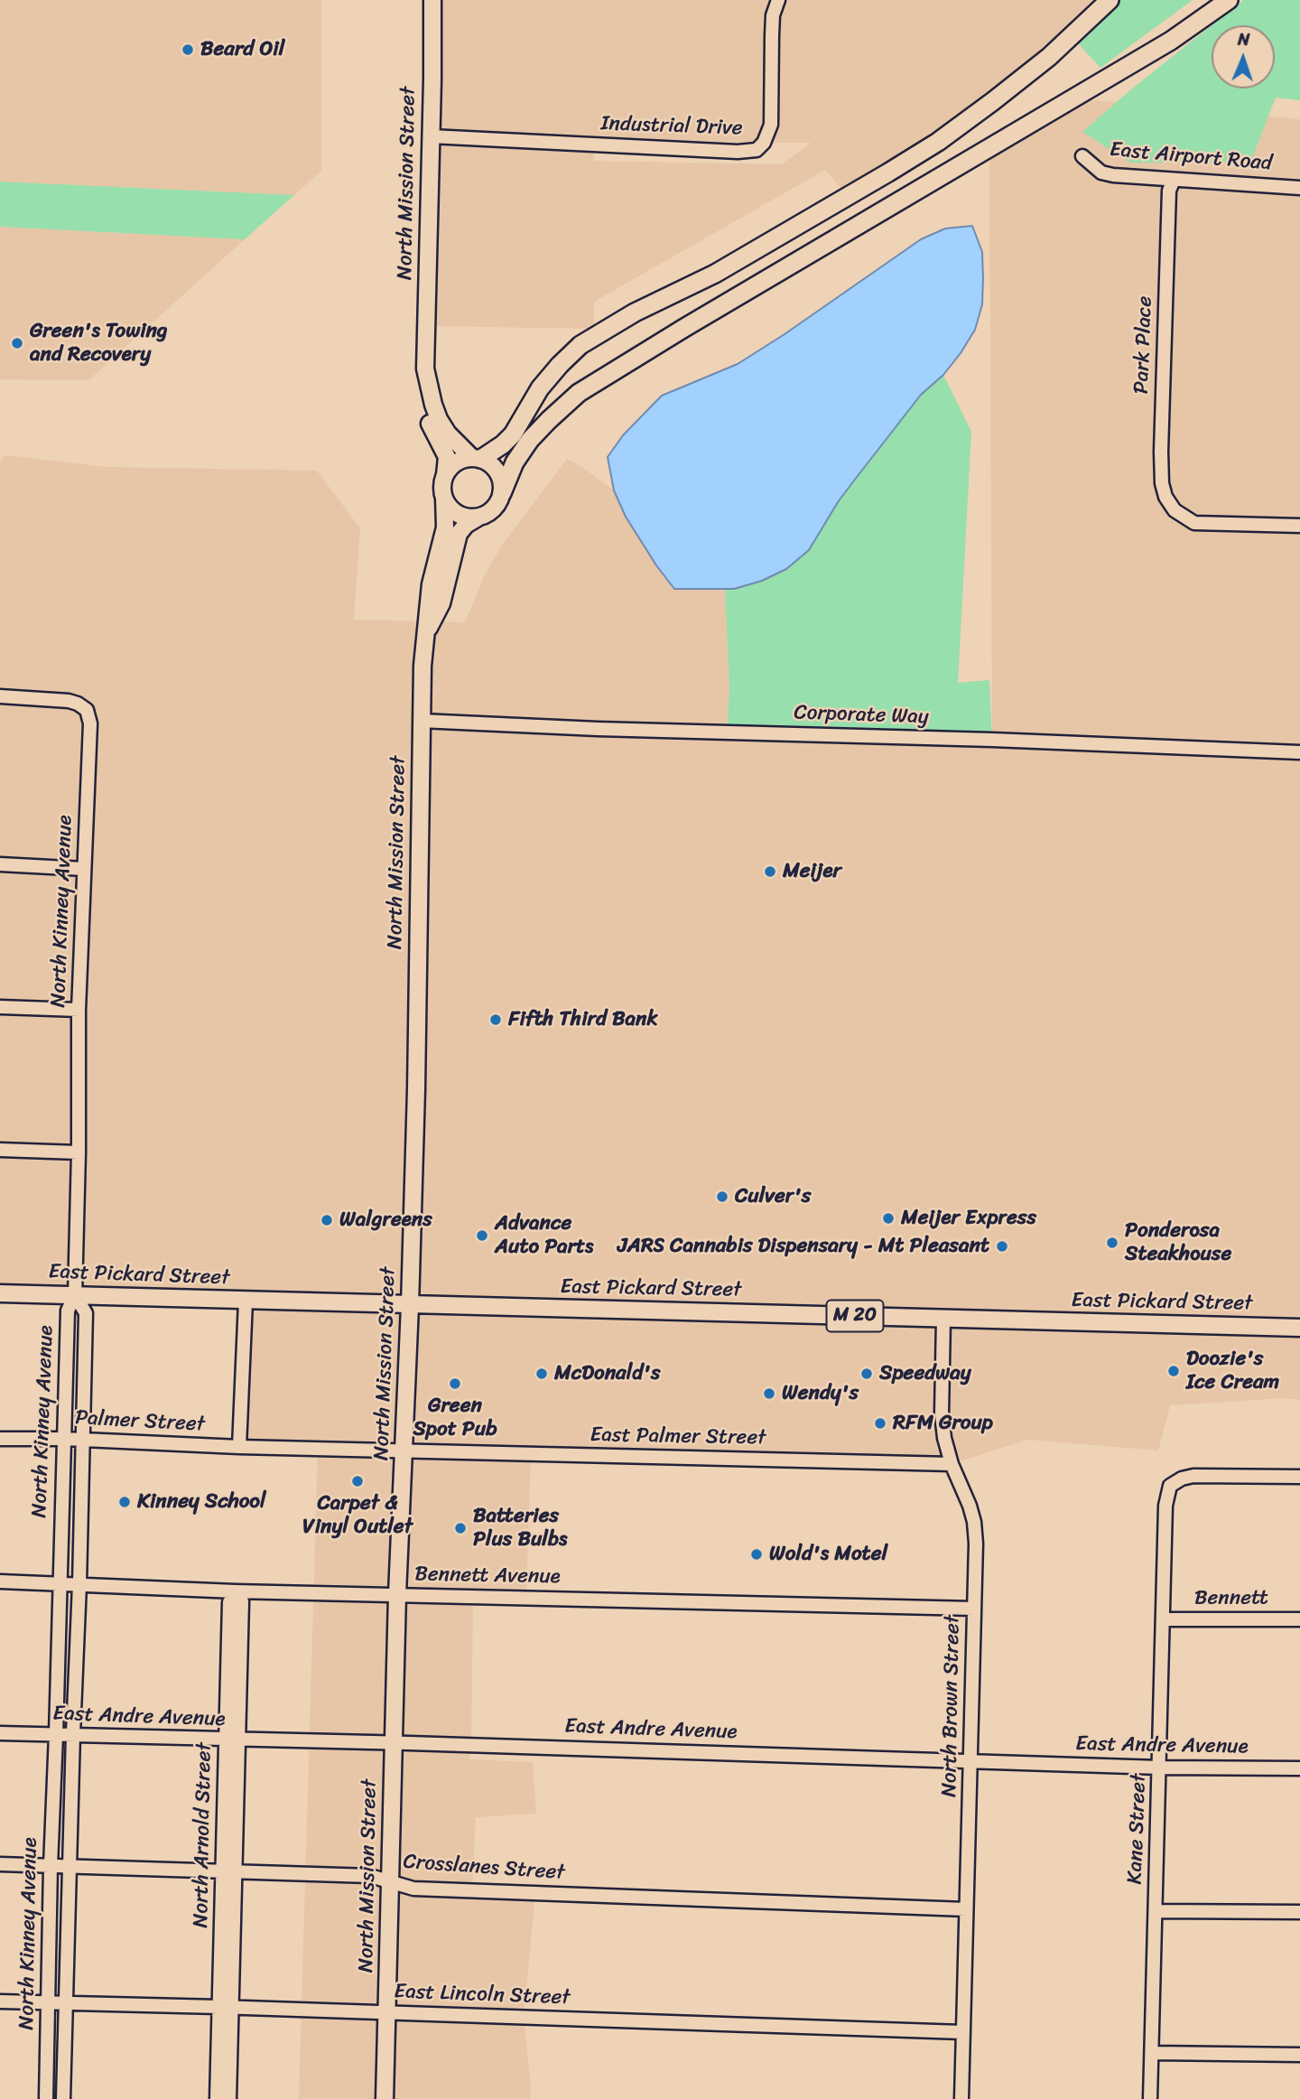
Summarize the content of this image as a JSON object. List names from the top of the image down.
{
  "streets": {
    "main road": ["North Mission Street", "East Pickard Street", "M 20"],
    "street": [
      "Industrial Drive",
      "East Airport Road",
      "Park Place",
      "Corporate Way",
      "North Kinney Avenue",
      "Palmer Street",
      "East Palmer Street",
      "Bennett Avenue",
      "Bennett",
      "North Brown Street",
      "East Andre Avenue",
      "Kane Street",
      "North Arnold Street",
      "Crosslanes Street",
      "East Lincoln Street"
    ]
  },
  "crossings": [
    ["Industrial Drive", "North Mission Street"],
    ["East Airport Road", "Park Place"],
    ["North Mission Street", "Corporate Way"],
    ["North Mission Street", "East Pickard Street"],
    ["North Mission Street", "Palmer Street"],
    ["North Mission Street", "East Palmer Street"],
    ["North Mission Street", "Bennett Avenue"],
    ["North Mission Street", "East Andre Avenue"],
    ["North Mission Street", "Crosslanes Street"],
    ["North Mission Street", "East Lincoln Street"],
    ["North Kinney Avenue", "East Pickard Street"],
    ["North Kinney Avenue", "Palmer Street"],
    ["North Kinney Avenue", "Bennett Avenue"],
    ["North Kinney Avenue", "East Andre Avenue"],
    ["North Kinney Avenue", "Crosslanes Street"],
    ["North Kinney Avenue", "East Lincoln Street"],
    ["East Pickard Street", "North Brown Street"],
    ["Palmer Street", "East Palmer Street"],
    ["East Palmer Street", "North Brown Street"],
    ["Bennett Avenue", "North Brown Street"],
    ["Bennett Avenue", "North Arnold Street"],
    ["Bennett", "Kane Street"],
    ["North Brown Street", "East Andre Avenue"],
    ["North Brown Street", "Crosslanes Street"],
    ["North Brown Street", "East Lincoln Street"],
    ["East Andre Avenue", "Kane Street"],
    ["East Andre Avenue", "North Arnold Street"],
    ["North Arnold Street", "Crosslanes Street"],
    ["North Arnold Street", "East Lincoln Street"]
  ],
  "places": [
    "Beard Oil",
    "Green's Towing and Recovery",
    "Meijer",
    "Fifth Third Bank",
    "Culver's",
    "Meijer Express",
    "Walgreens",
    "Advance Auto Parts",
    "Ponderosa Steakhouse",
    "JARS Cannabis Dispensary - Mt Pleasant",
    "Doozie's Ice Cream",
    "McDonald's",
    "Speedway",
    "Green Spot Pub",
    "Wendy's",
    "RFM Group",
    "Carpet & Vinyl Outlet",
    "Kinney School",
    "Batteries Plus Bulbs",
    "Wold's Motel"
  ],
  "north": "top"
}
